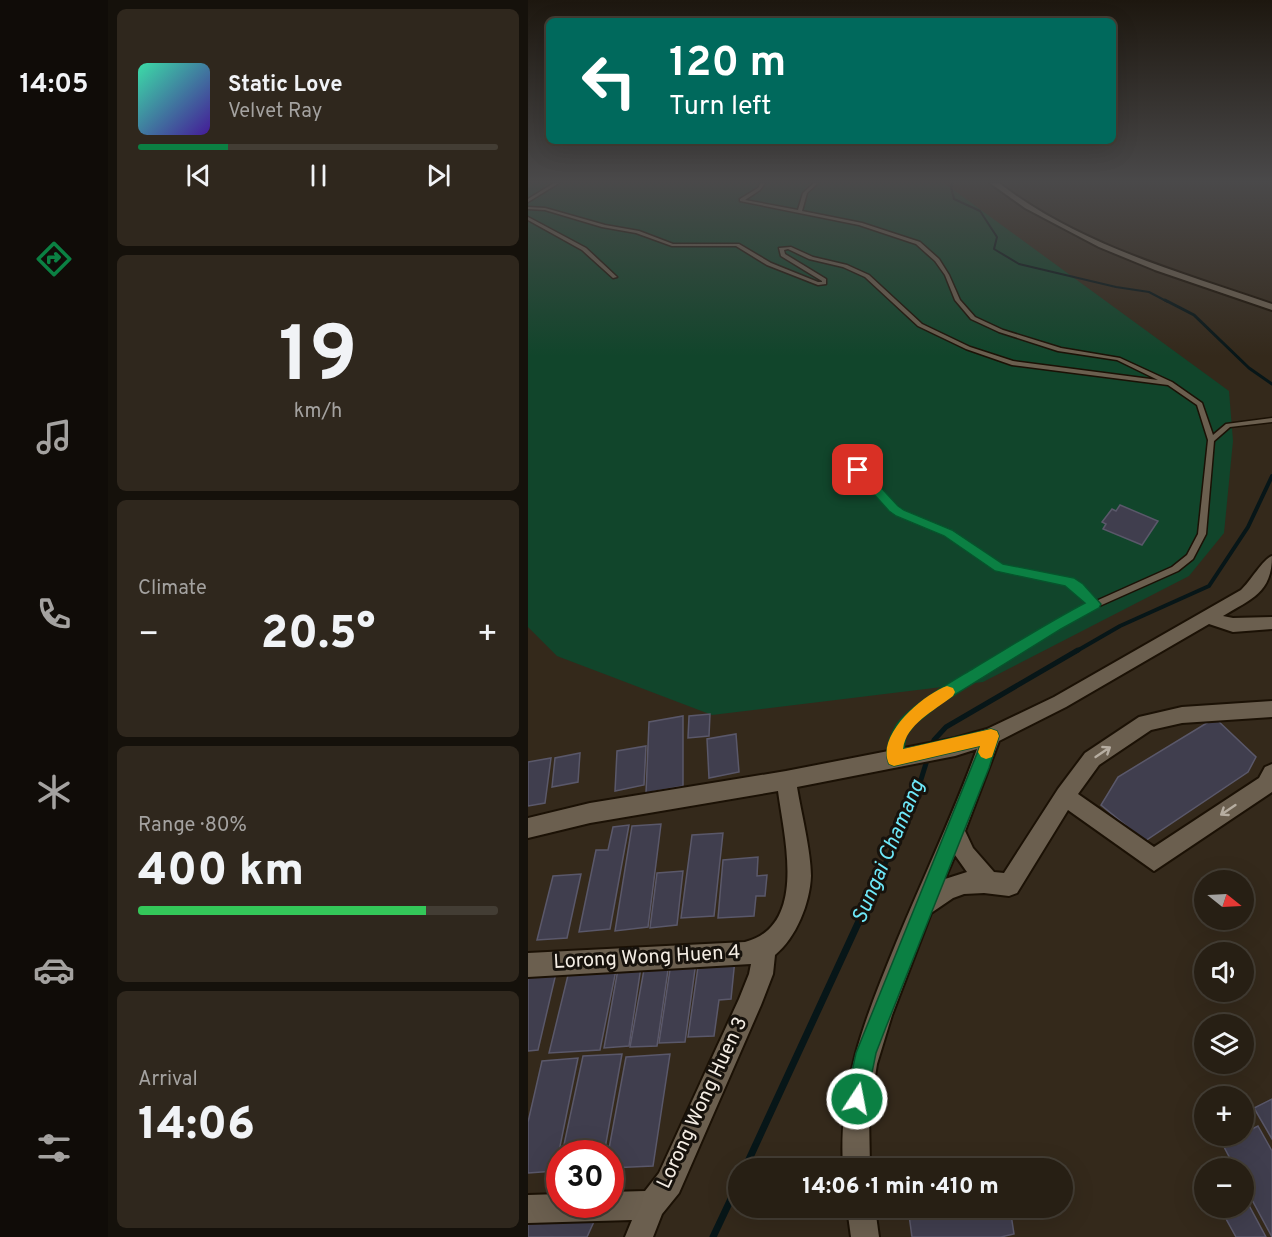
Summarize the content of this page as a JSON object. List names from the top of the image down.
{
  "streets": {
    "street": ["Lorong Wong Huen 4", "Lorong Wong Huen 3"]
  },
  "crossings": [
    ["Lorong Wong Huen 4", "Lorong Wong Huen 3"]
  ],
  "water": ["Sungai Chamang"],
  "north": "right",
  "page": {
    "tabs": "14:05",
    "turn": ["120 m", "Turn left"],
    "song": ["Static Love", "Velvet Ray"],
    "tile": [
      ["19", "km/h"],
      "Climate",
      ["Range · 80%", "400 km"],
      ["Arrival", "14:06"]
    ],
    "heat": ["−", "20.5°", "+"],
    "map_buttons": ["+", "−"],
    "limit": "30",
    "trip": "14:06 · 1 min · 410 m"
  }
}
